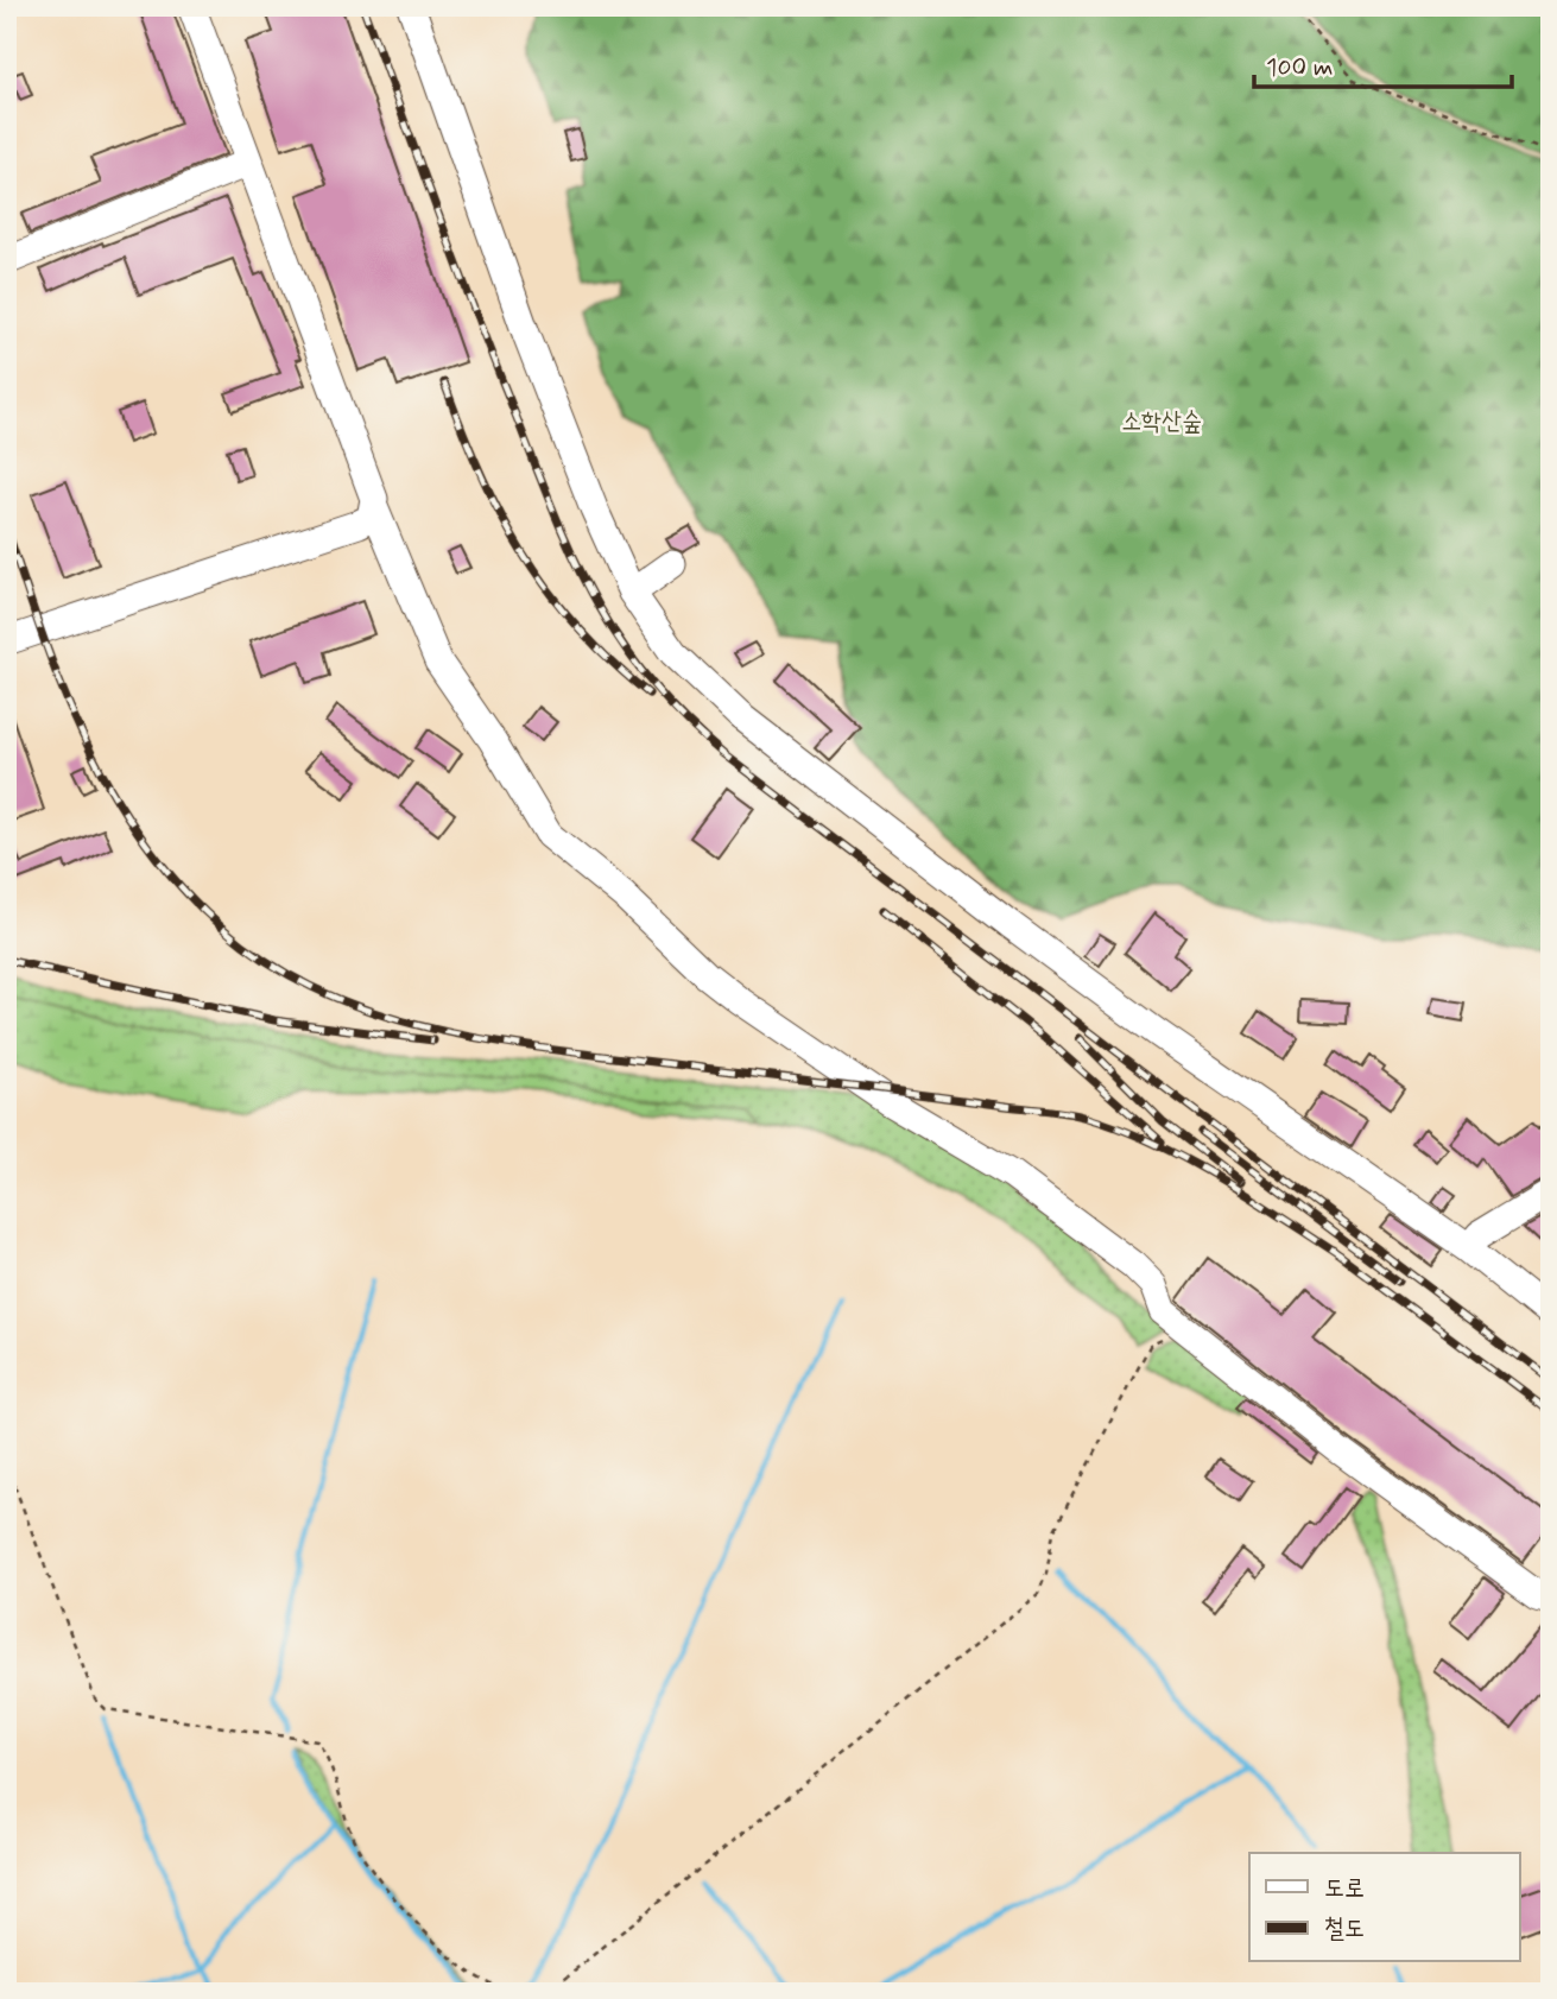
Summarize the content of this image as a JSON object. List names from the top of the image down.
{
  "parks": ["소학산숲"],
  "legend": ["도로", "철도"],
  "scale_bar": "100 m"
}
